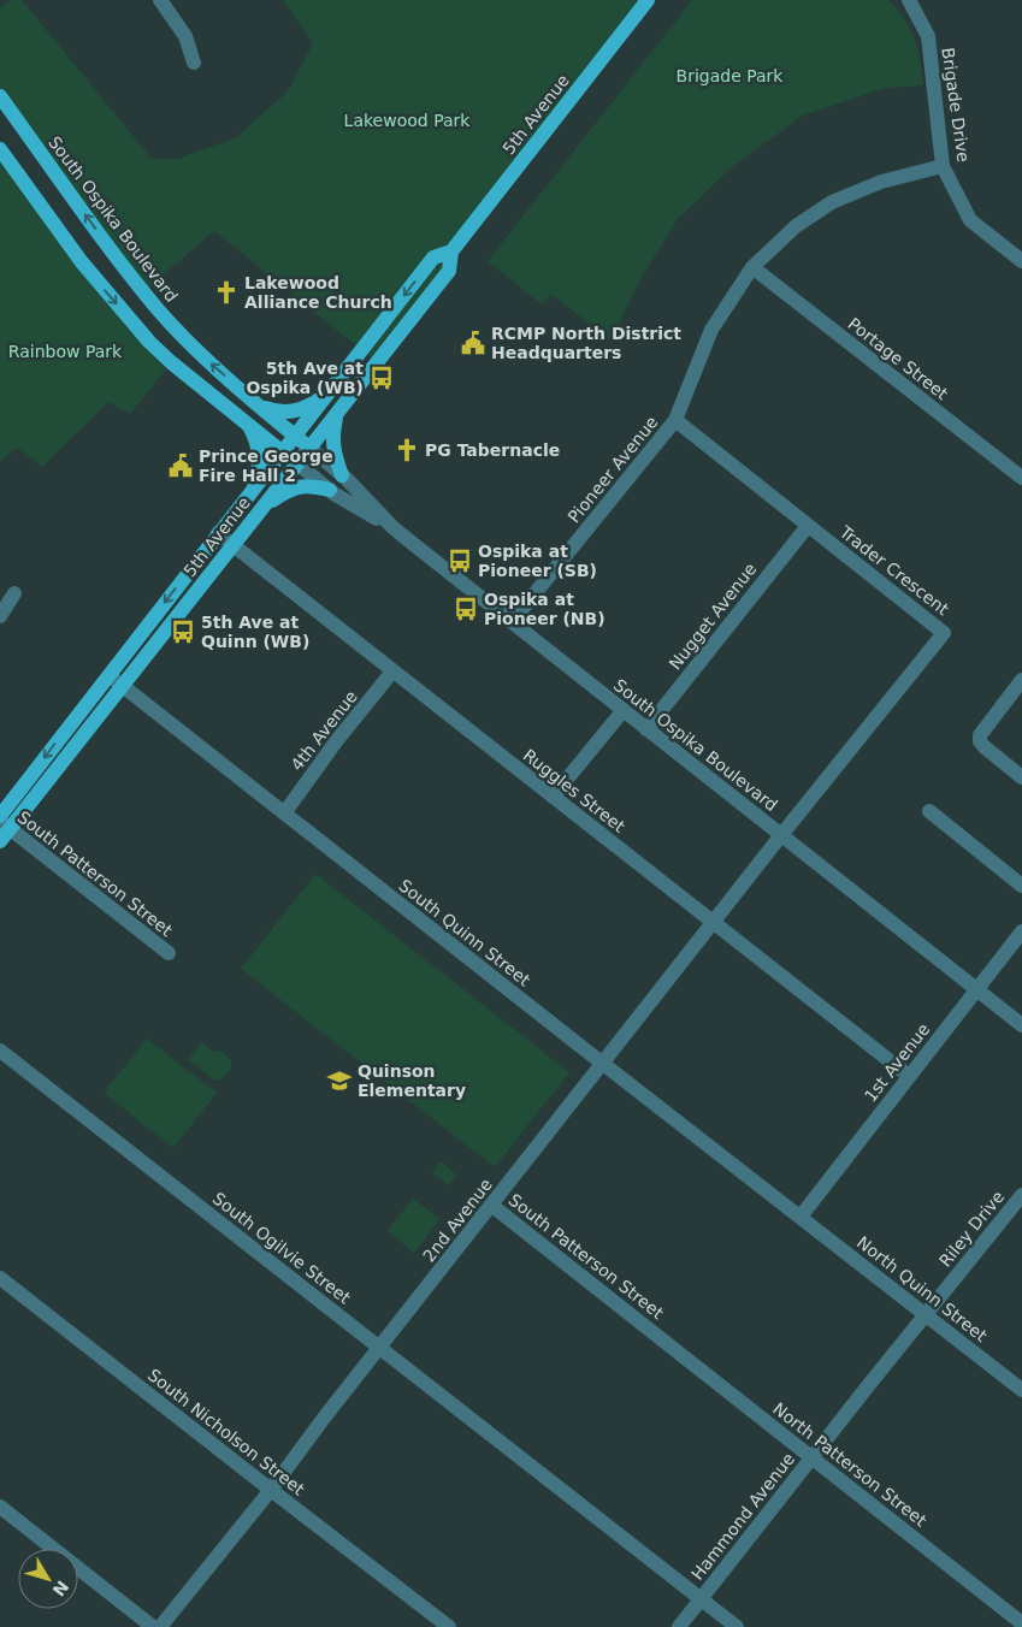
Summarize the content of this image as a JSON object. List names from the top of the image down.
{
  "streets": {
    "main road": ["5th Avenue", "South Ospika Boulevard"],
    "street": [
      "Brigade Drive",
      "Portage Street",
      "Pioneer Avenue",
      "Trader Crescent",
      "Nugget Avenue",
      "4th Avenue",
      "Ruggles Street",
      "South Patterson Street",
      "South Quinn Street",
      "1st Avenue",
      "2nd Avenue",
      "Riley Drive",
      "South Ogilvie Street",
      "North Quinn Street",
      "South Nicholson Street",
      "North Patterson Street",
      "Hammond Avenue"
    ]
  },
  "crossings": [
    ["Brigade Drive", "Pioneer Avenue"],
    ["5th Avenue", "South Ospika Boulevard"],
    ["5th Avenue", "Ruggles Street"],
    ["5th Avenue", "South Patterson Street"],
    ["5th Avenue", "South Quinn Street"],
    ["South Ospika Boulevard", "Pioneer Avenue"],
    ["South Ospika Boulevard", "Trader Crescent"],
    ["South Ospika Boulevard", "Nugget Avenue"],
    ["South Ospika Boulevard", "1st Avenue"],
    ["South Ospika Boulevard", "2nd Avenue"],
    ["Portage Street", "Pioneer Avenue"],
    ["Pioneer Avenue", "Trader Crescent"],
    ["Trader Crescent", "Nugget Avenue"],
    ["Trader Crescent", "2nd Avenue"],
    ["4th Avenue", "Ruggles Street"],
    ["4th Avenue", "South Quinn Street"],
    ["Ruggles Street", "1st Avenue"],
    ["Ruggles Street", "2nd Avenue"],
    ["South Patterson Street", "2nd Avenue"],
    ["South Patterson Street", "North Patterson Street"],
    ["South Quinn Street", "1st Avenue"],
    ["South Quinn Street", "2nd Avenue"],
    ["South Quinn Street", "North Quinn Street"],
    ["1st Avenue", "North Quinn Street"],
    ["2nd Avenue", "South Ogilvie Street"],
    ["2nd Avenue", "South Nicholson Street"],
    ["Riley Drive", "North Quinn Street"],
    ["Riley Drive", "Hammond Avenue"],
    ["South Ogilvie Street", "Hammond Avenue"],
    ["North Quinn Street", "Hammond Avenue"],
    ["North Patterson Street", "Hammond Avenue"]
  ],
  "parks": ["Brigade Park", "Lakewood Park", "Rainbow Park"],
  "places": {
    "church": ["Lakewood Alliance Church", "PG Tabernacle"],
    "public building": ["RCMP North District Headquarters", "Prince George Fire Hall 2"],
    "bus stop": [
      "5th Ave at Ospika (WB)",
      "Ospika at Pioneer (SB)",
      "Ospika at Pioneer (NB)",
      "5th Ave at Quinn (WB)"
    ],
    "school or university": ["Quinson Elementary"]
  },
  "north": "bottom right"
}
